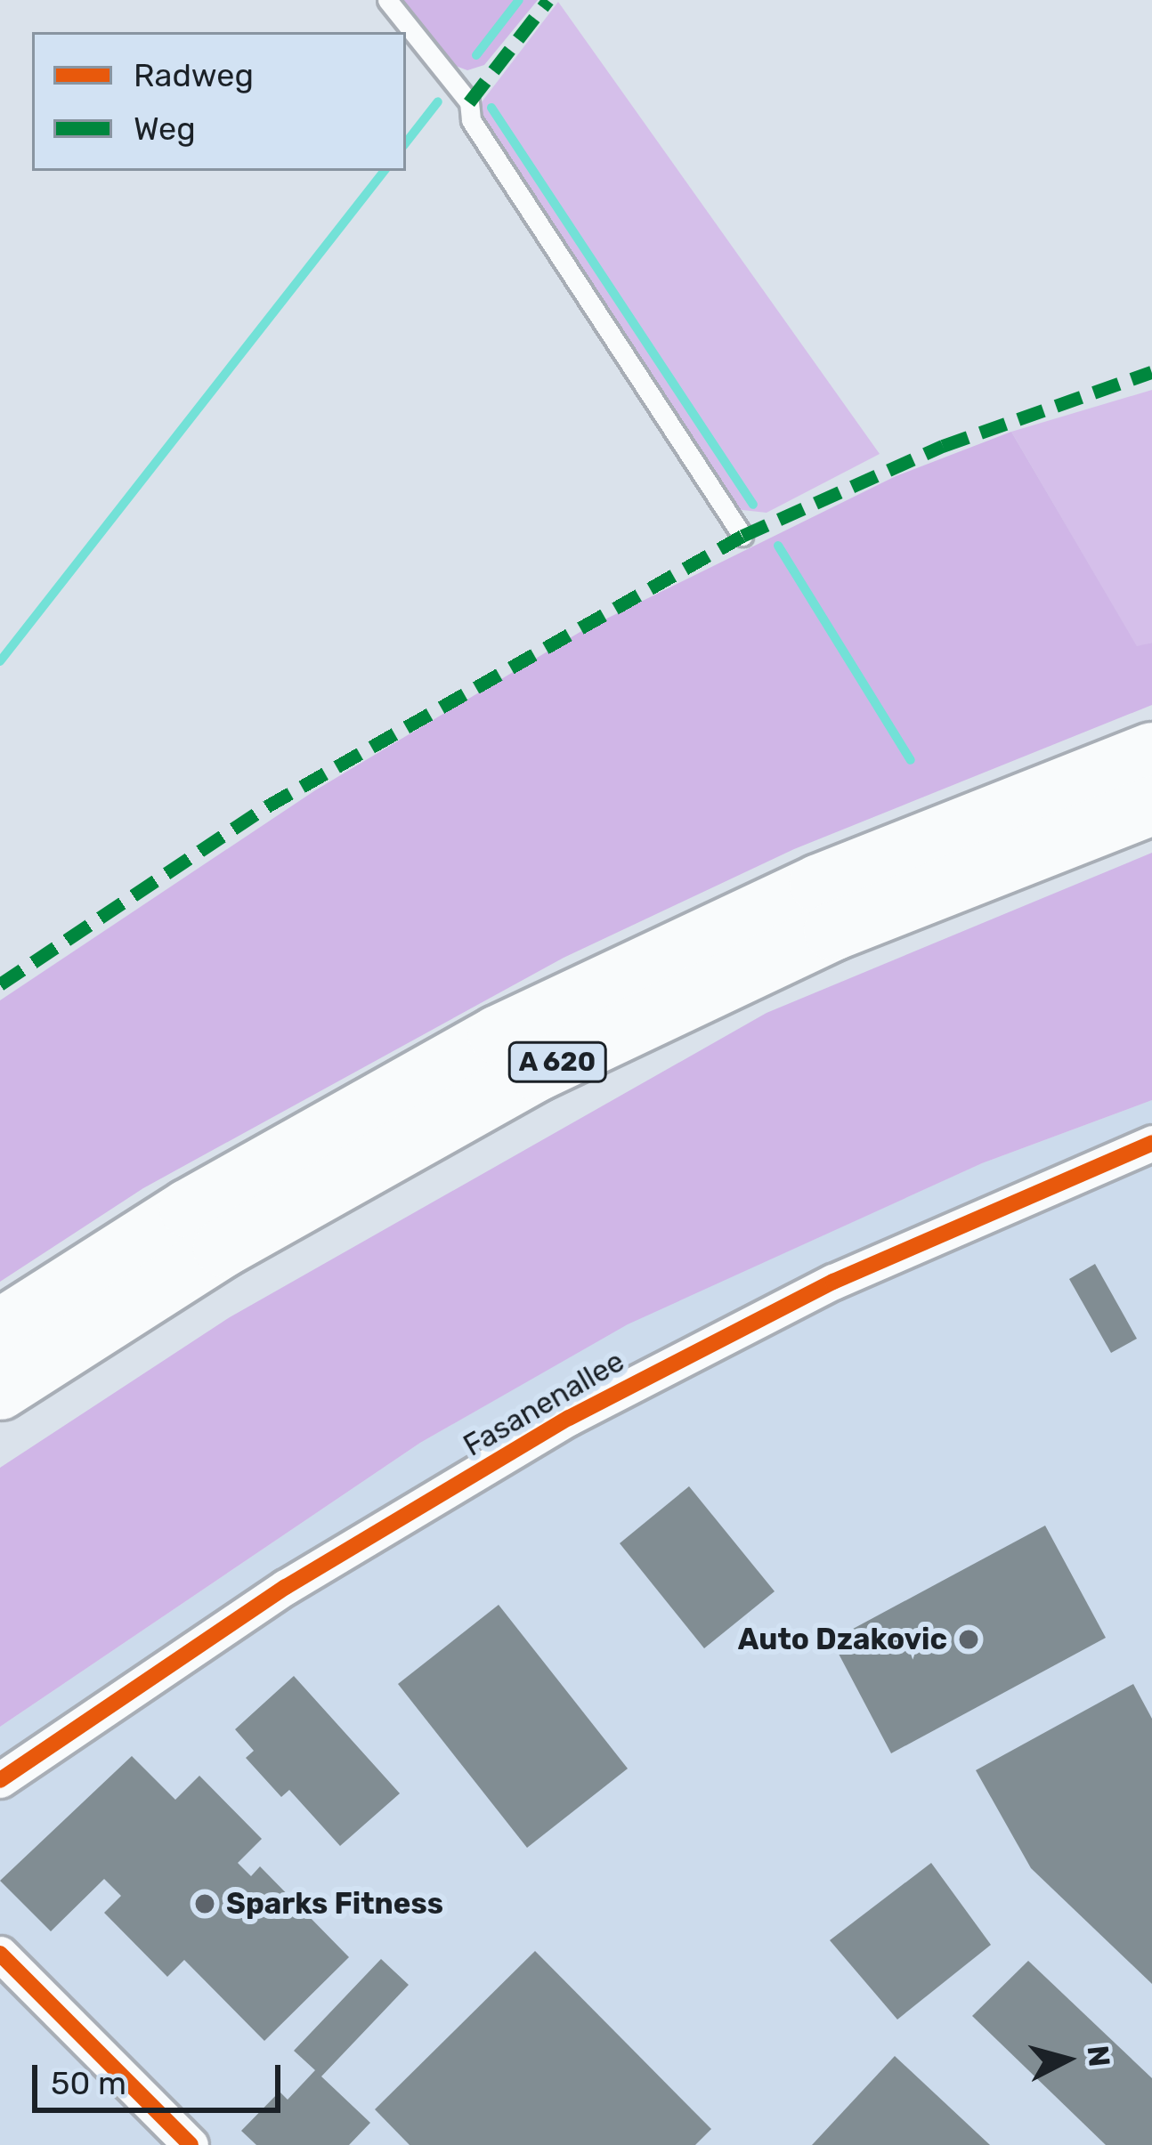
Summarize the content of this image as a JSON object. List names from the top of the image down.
{
  "streets": {
    "highway": ["A 620"],
    "street": ["Fasanenallee"]
  },
  "places": ["Auto Dzakovic", "Sparks Fitness"],
  "legend": ["Radweg", "Weg"],
  "scale_bar": "50 m",
  "north": "right"
}
